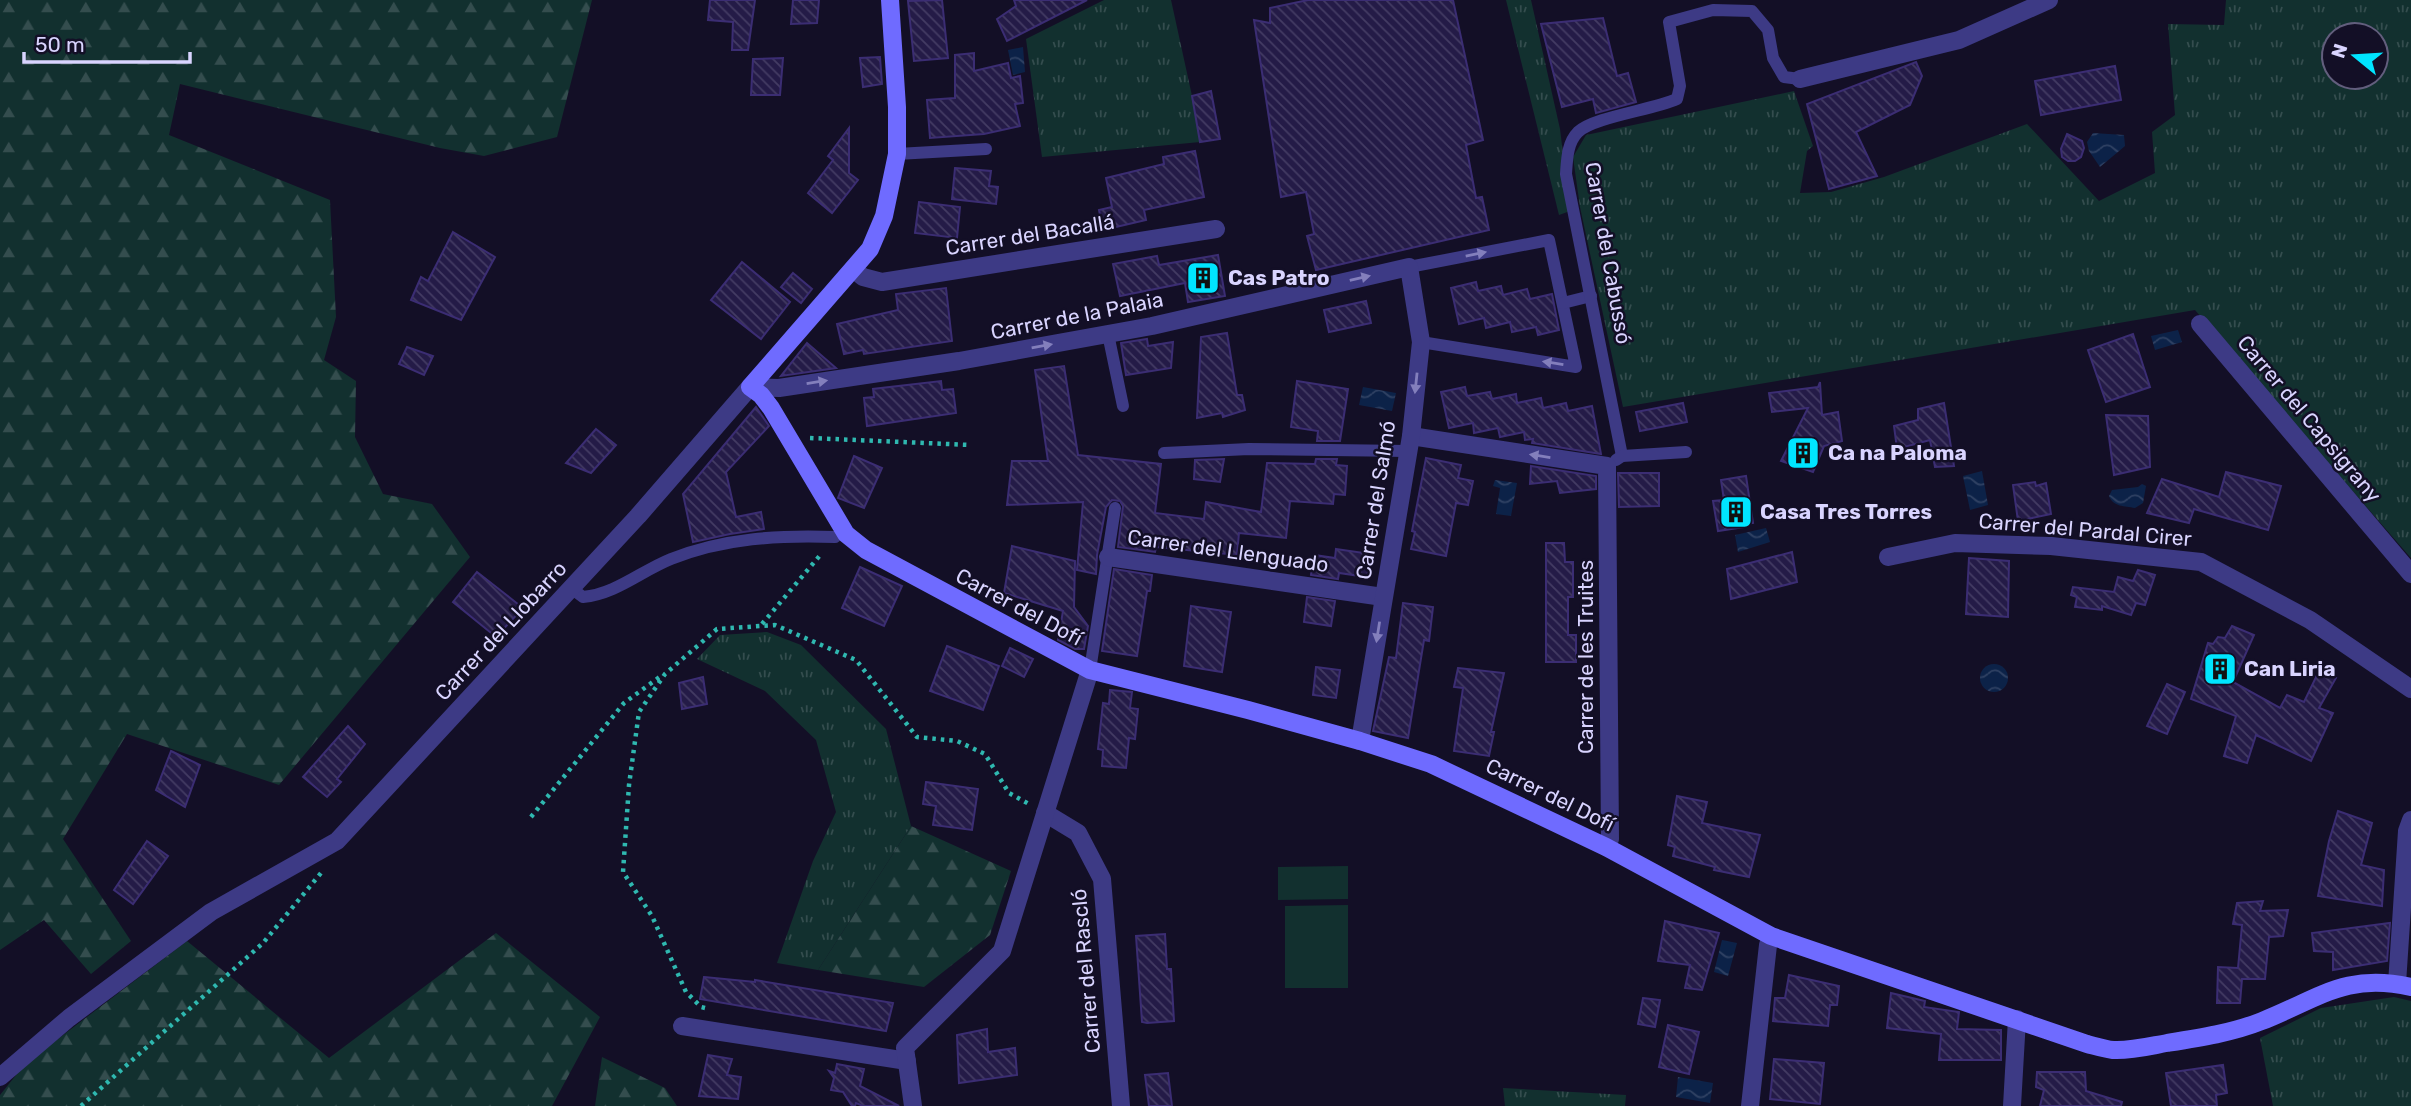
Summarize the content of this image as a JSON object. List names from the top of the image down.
{
  "streets": {
    "street": [
      "Carrer del Bacallá",
      "Carrer del Cabussó",
      "Carrer de la Palaia",
      "Carrer del Capsigrany",
      "Carrer del Salmó",
      "Carrer del Pardal Cirer",
      "Carrer del Llenguado",
      "Carrer del Dofí",
      "Carrer del Llobarro",
      "Carrer de les Truites",
      "Carrer del Rascló"
    ]
  },
  "crossings": [
    ["Carrer del Bacallá", "Carrer del Llobarro"],
    ["Carrer del Cabussó", "Carrer de les Truites"],
    ["Carrer de la Palaia", "Carrer del Salmó"],
    ["Carrer de la Palaia", "Carrer del Dofí"],
    ["Carrer de la Palaia", "Carrer del Llobarro"],
    ["Carrer del Salmó", "Carrer del Llenguado"],
    ["Carrer del Salmó", "Carrer del Dofí"],
    ["Carrer del Dofí", "Carrer del Llobarro"],
    ["Carrer del Dofí", "Carrer de les Truites"]
  ],
  "one_way": ["Carrer de la Palaia", "Carrer del Salmó"],
  "places": {
    "building": [
      "Cas Patro",
      "Ca na Paloma",
      "Casa Tres Torres",
      "Can Liria"
    ]
  },
  "scale_bar": "50 m",
  "north": "left"
}
